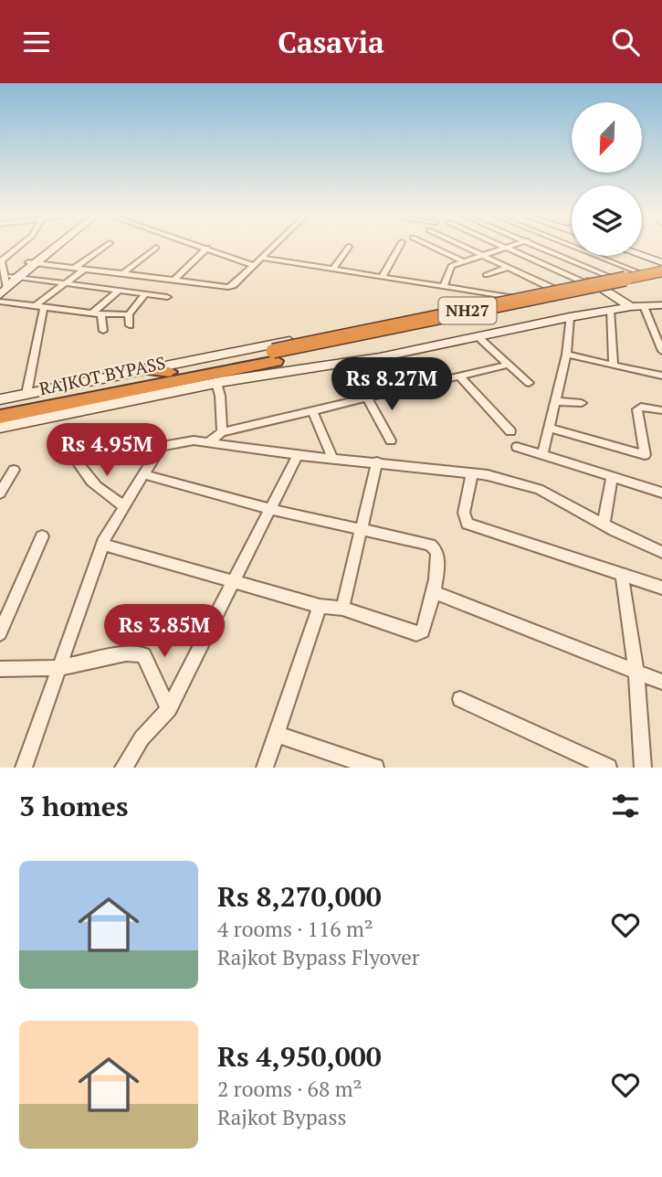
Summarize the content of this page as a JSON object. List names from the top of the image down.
{
  "streets": {
    "highway": ["NH27", "RAJKOT BYPASS"]
  },
  "crossings": [
    ["NH27", "RAJKOT BYPASS"]
  ],
  "north": "bottom left",
  "page": {
    "header": "Casavia",
    "price": ["Rs 8.27M", "Rs 4.95M", "Rs 3.85M"],
    "heading": "3 homes",
    "list": [
      {
        "name": "Rs 8,270,000",
        "note": "4 rooms · 116 m² · Rajkot Bypass Flyover"
      },
      {
        "name": "Rs 4,950,000",
        "note": "2 rooms · 68 m² · Rajkot Bypass"
      }
    ]
  }
}
